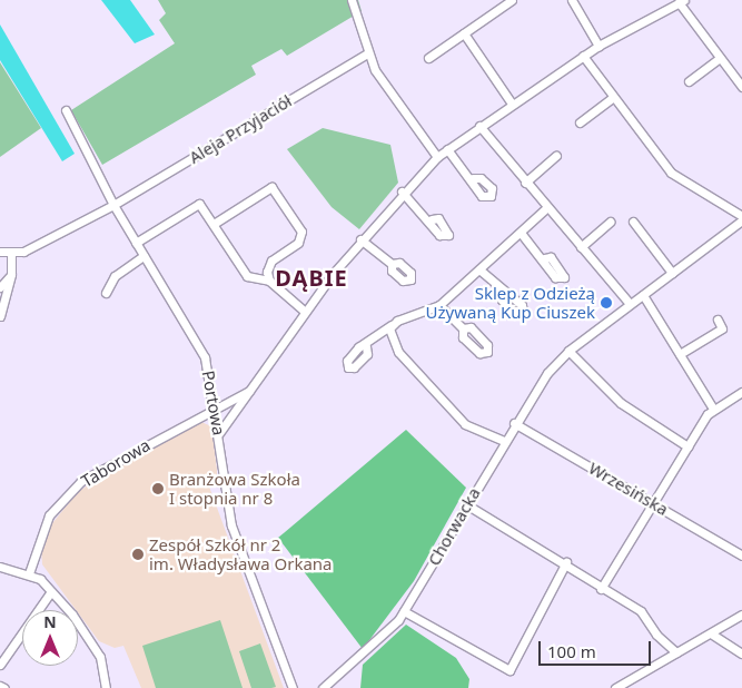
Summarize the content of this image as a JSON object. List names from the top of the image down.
{
  "streets": {
    "street": [
      "Aleja Przyjaciół",
      "Portowa",
      "Taborowa",
      "Wrzesińska",
      "Chorwacka"
    ]
  },
  "crossings": [
    ["Aleja Przyjaciół", "Portowa"],
    ["Portowa", "Taborowa"],
    ["Wrzesińska", "Chorwacka"]
  ],
  "districts": ["DĄBIE"],
  "places": ["Sklep z Odzieżą Używaną Kup Ciuszek", "Branżowa Szkoła I stopnia nr 8", "Zespół Szkół nr 2 im. Władysława Orkana"],
  "scale_bar": "100 m",
  "north": "top"
}
